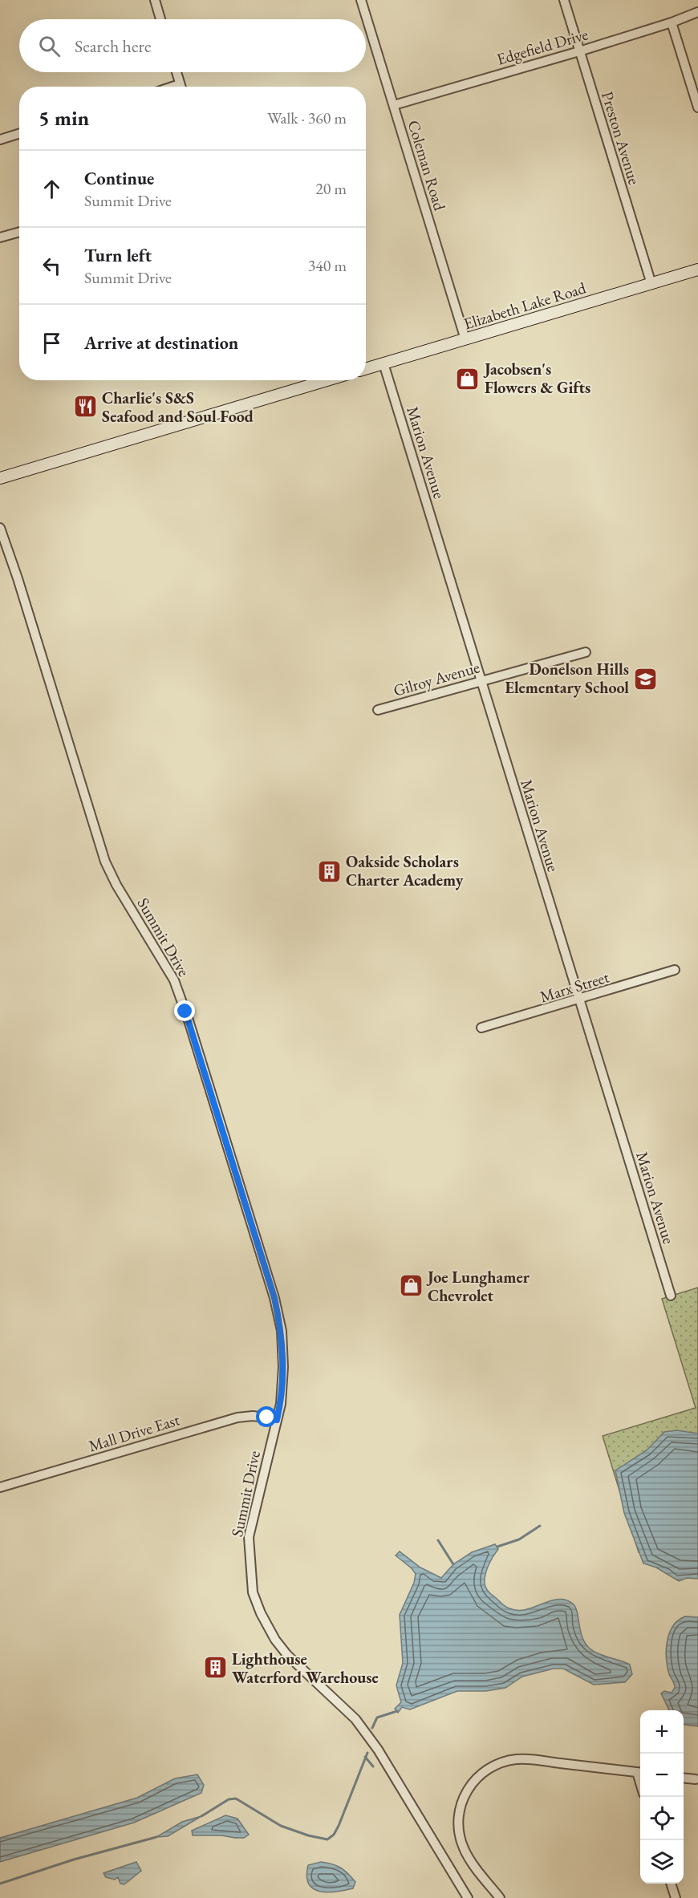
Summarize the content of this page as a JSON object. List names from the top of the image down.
{
  "streets": {
    "main road": ["Elizabeth Lake Road"],
    "street": [
      "Edgefield Drive",
      "Preston Avenue",
      "Coleman Road",
      "Marion Avenue",
      "Gilroy Avenue",
      "Summit Drive",
      "Marx Street",
      "Mall Drive East"
    ]
  },
  "crossings": [
    ["Edgefield Drive", "Preston Avenue"],
    ["Edgefield Drive", "Coleman Road"],
    ["Preston Avenue", "Elizabeth Lake Road"],
    ["Coleman Road", "Elizabeth Lake Road"],
    ["Elizabeth Lake Road", "Marion Avenue"],
    ["Marion Avenue", "Gilroy Avenue"],
    ["Marion Avenue", "Marx Street"],
    ["Summit Drive", "Mall Drive East"]
  ],
  "places": {
    "shop": ["Jacobsen's Flowers & Gifts", "Joe Lunghamer Chevrolet"],
    "restaurant": ["Charlie's S&S Seafood and Soul Food"],
    "school or university": ["Donelson Hills Elementary School"],
    "building": ["Oakside Scholars Charter Academy", "Lighthouse Waterford Warehouse"]
  },
  "page": {
    "search": "Search here",
    "heading": ["5 min", "Walk · 360 m"],
    "list": [
      ["Continue", "Summit Drive", "20 m"],
      ["Turn left", "Summit Drive", "340 m"],
      "Arrive at destination"
    ],
    "map_buttons": ["+", "−"]
  }
}
